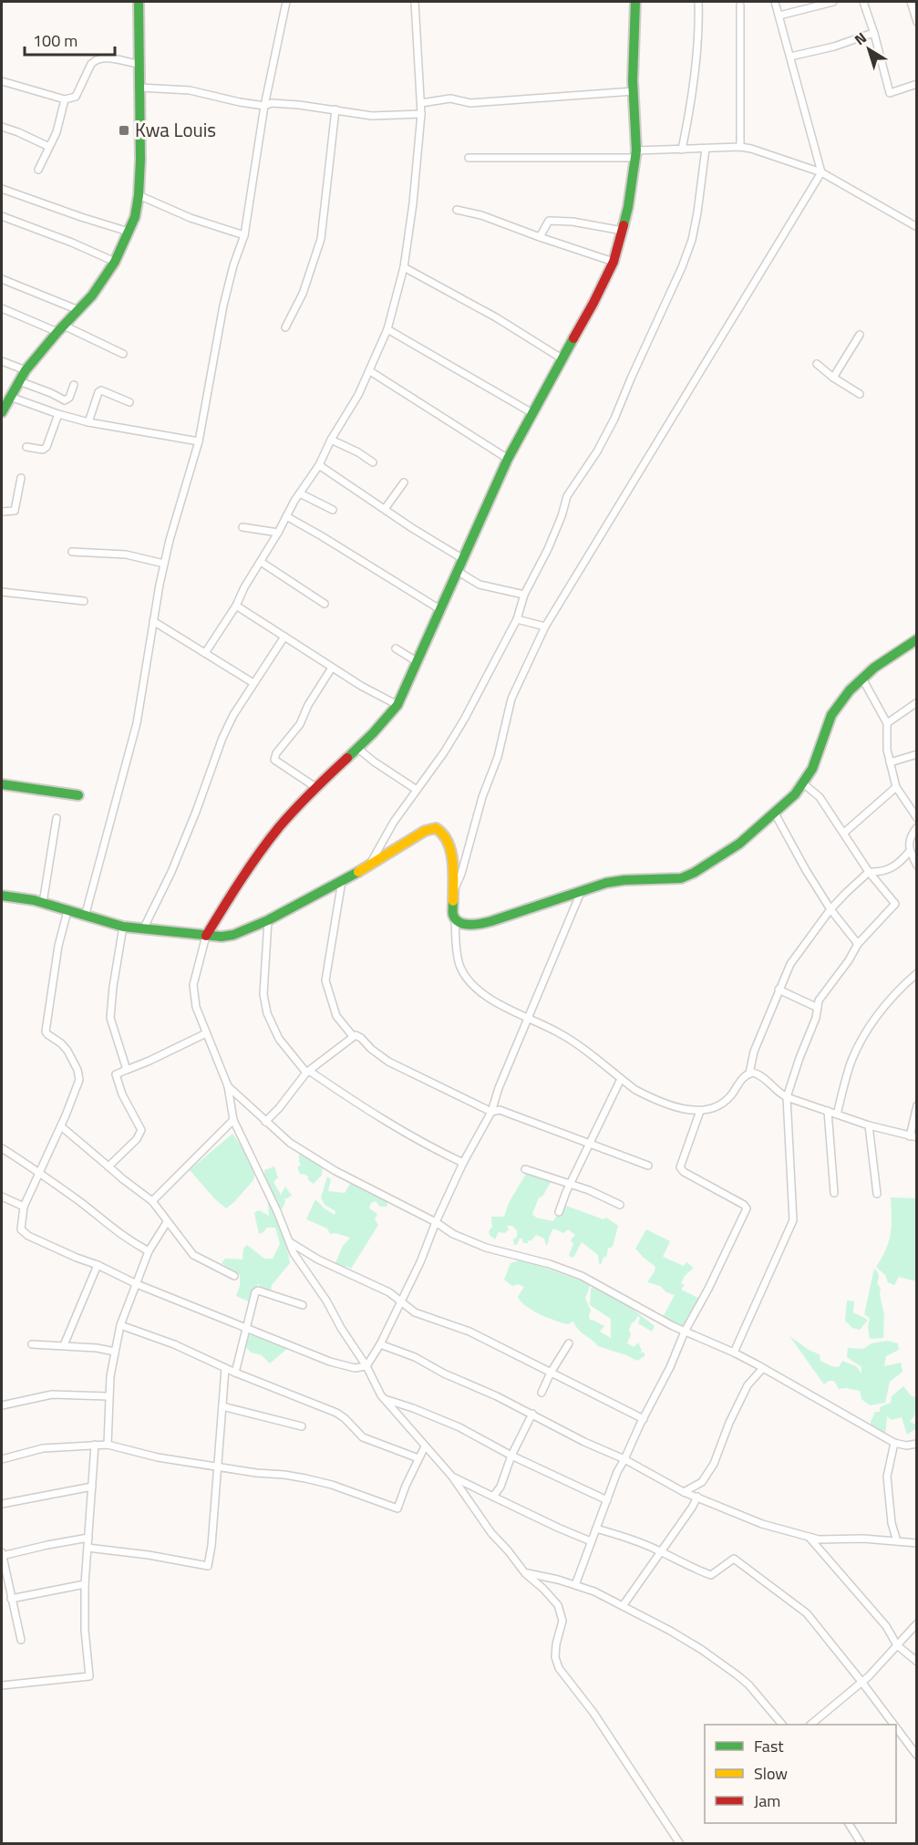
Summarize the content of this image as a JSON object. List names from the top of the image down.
{
  "places": {
    "transit": ["Kwa Louis"]
  },
  "legend": ["Fast", "Slow", "Jam"],
  "scale_bar": "100 m",
  "north": "top left"
}
